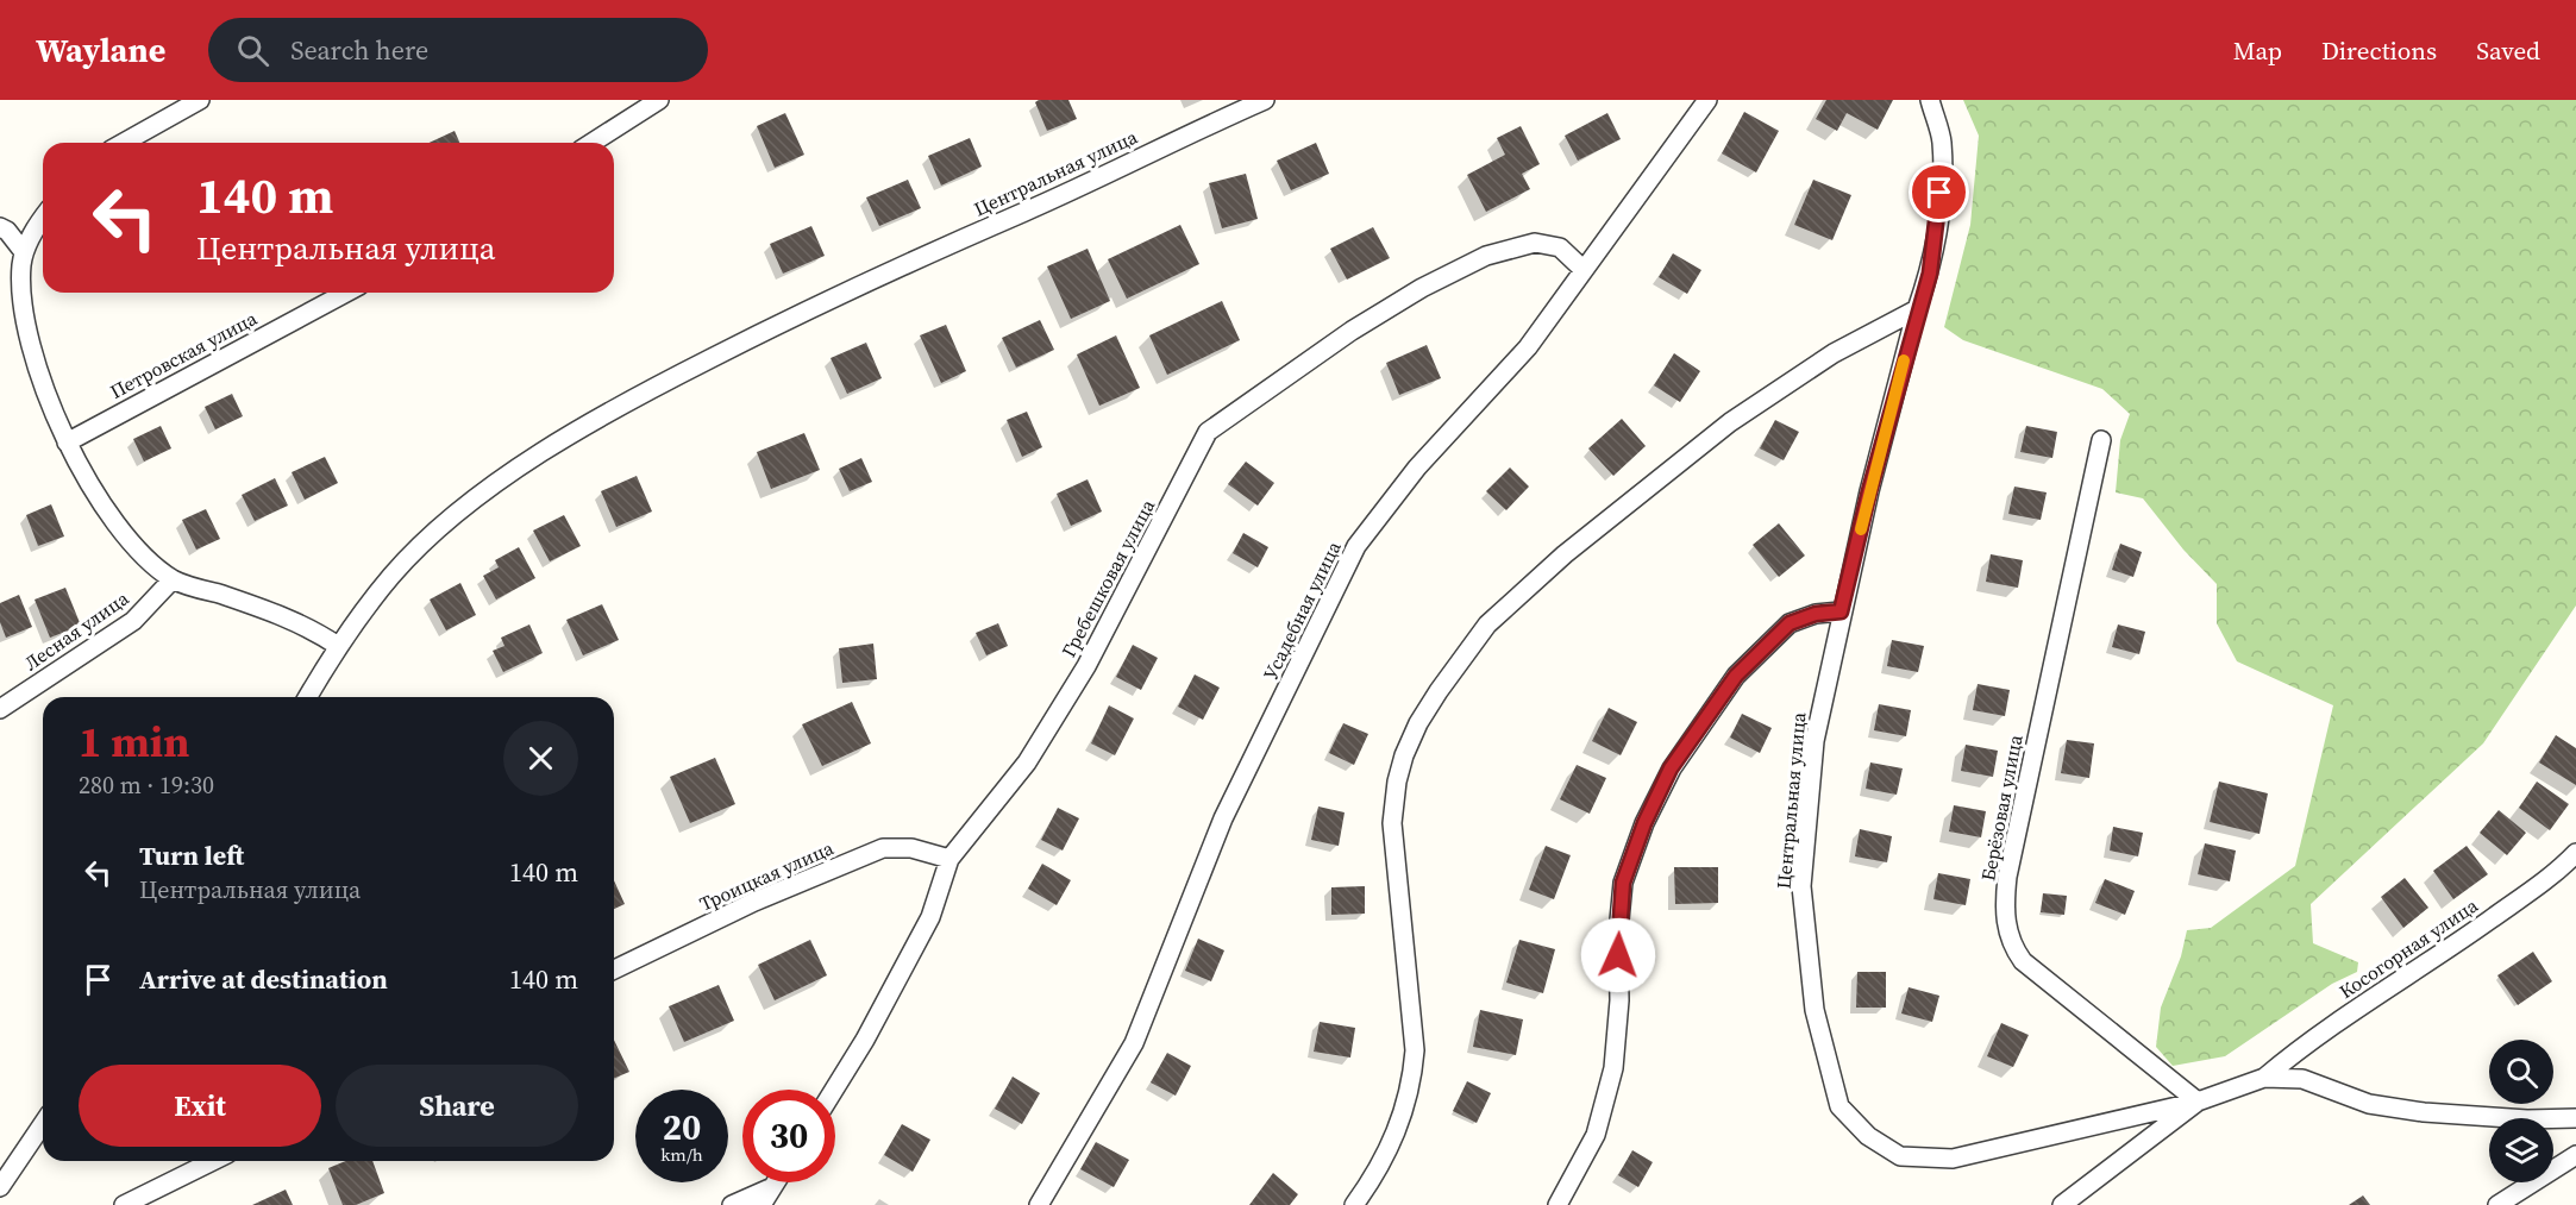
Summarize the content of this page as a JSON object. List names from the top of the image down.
{
  "streets": {
    "street": [
      "Центральная улица",
      "Петровская улица",
      "Гребешковая улица",
      "Усадебная улица",
      "Лесная улица",
      "Берёзовая улица",
      "Троицкая улица",
      "Косогорная улица"
    ]
  },
  "crossings": [
    ["Центральная улица", "Берёзовая улица"],
    ["Центральная улица", "Косогорная улица"],
    ["Гребешковая улица", "Усадебная улица"],
    ["Гребешковая улица", "Троицкая улица"]
  ],
  "page": {
    "header": "Waylane",
    "search": "Search here",
    "nav": ["Map", "Directions", "Saved"],
    "turn": ["140 m", "Центральная улица"],
    "heading": ["1 min", "280 m · 19:30"],
    "list": [
      {
        "name": "Turn left",
        "note": "Центральная улица",
        "value": "140 m"
      },
      {
        "name": "Arrive at destination",
        "value": "140 m"
      }
    ],
    "buttons": ["Exit", "Share"],
    "speed": "20 km/h",
    "limit": "30"
  }
}
